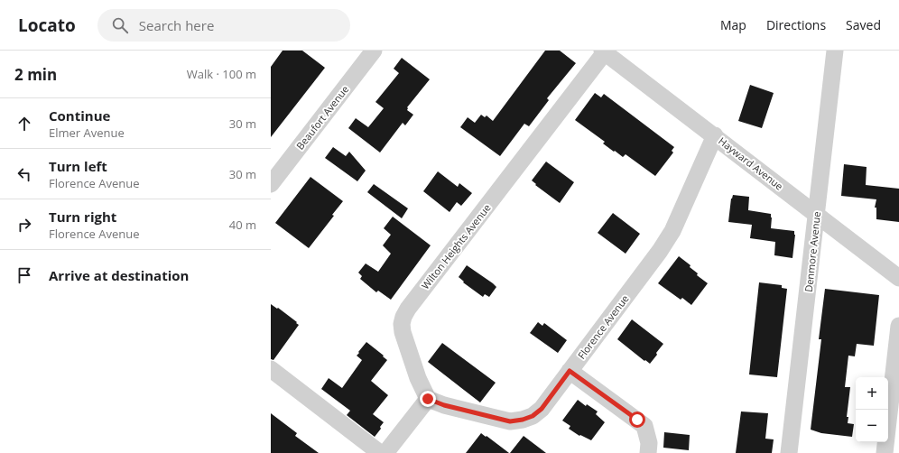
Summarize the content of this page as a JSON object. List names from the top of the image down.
{
  "streets": {
    "street": [
      "Beaufort Avenue",
      "Hayward Avenue",
      "Wilton Heights Avenue",
      "Denmore Avenue",
      "Florence Avenue"
    ]
  },
  "crossings": [
    ["Hayward Avenue", "Wilton Heights Avenue"],
    ["Hayward Avenue", "Denmore Avenue"],
    ["Hayward Avenue", "Florence Avenue"],
    ["Wilton Heights Avenue", "Florence Avenue"]
  ],
  "page": {
    "header": "Locato",
    "search": "Search here",
    "nav": ["Map", "Directions", "Saved"],
    "heading": ["2 min", "Walk · 100 m"],
    "list": [
      ["Continue", "Elmer Avenue", "30 m"],
      ["Turn left", "Florence Avenue", "30 m"],
      ["Turn right", "Florence Avenue", "40 m"],
      "Arrive at destination"
    ],
    "map_buttons": ["+", "−"]
  }
}
